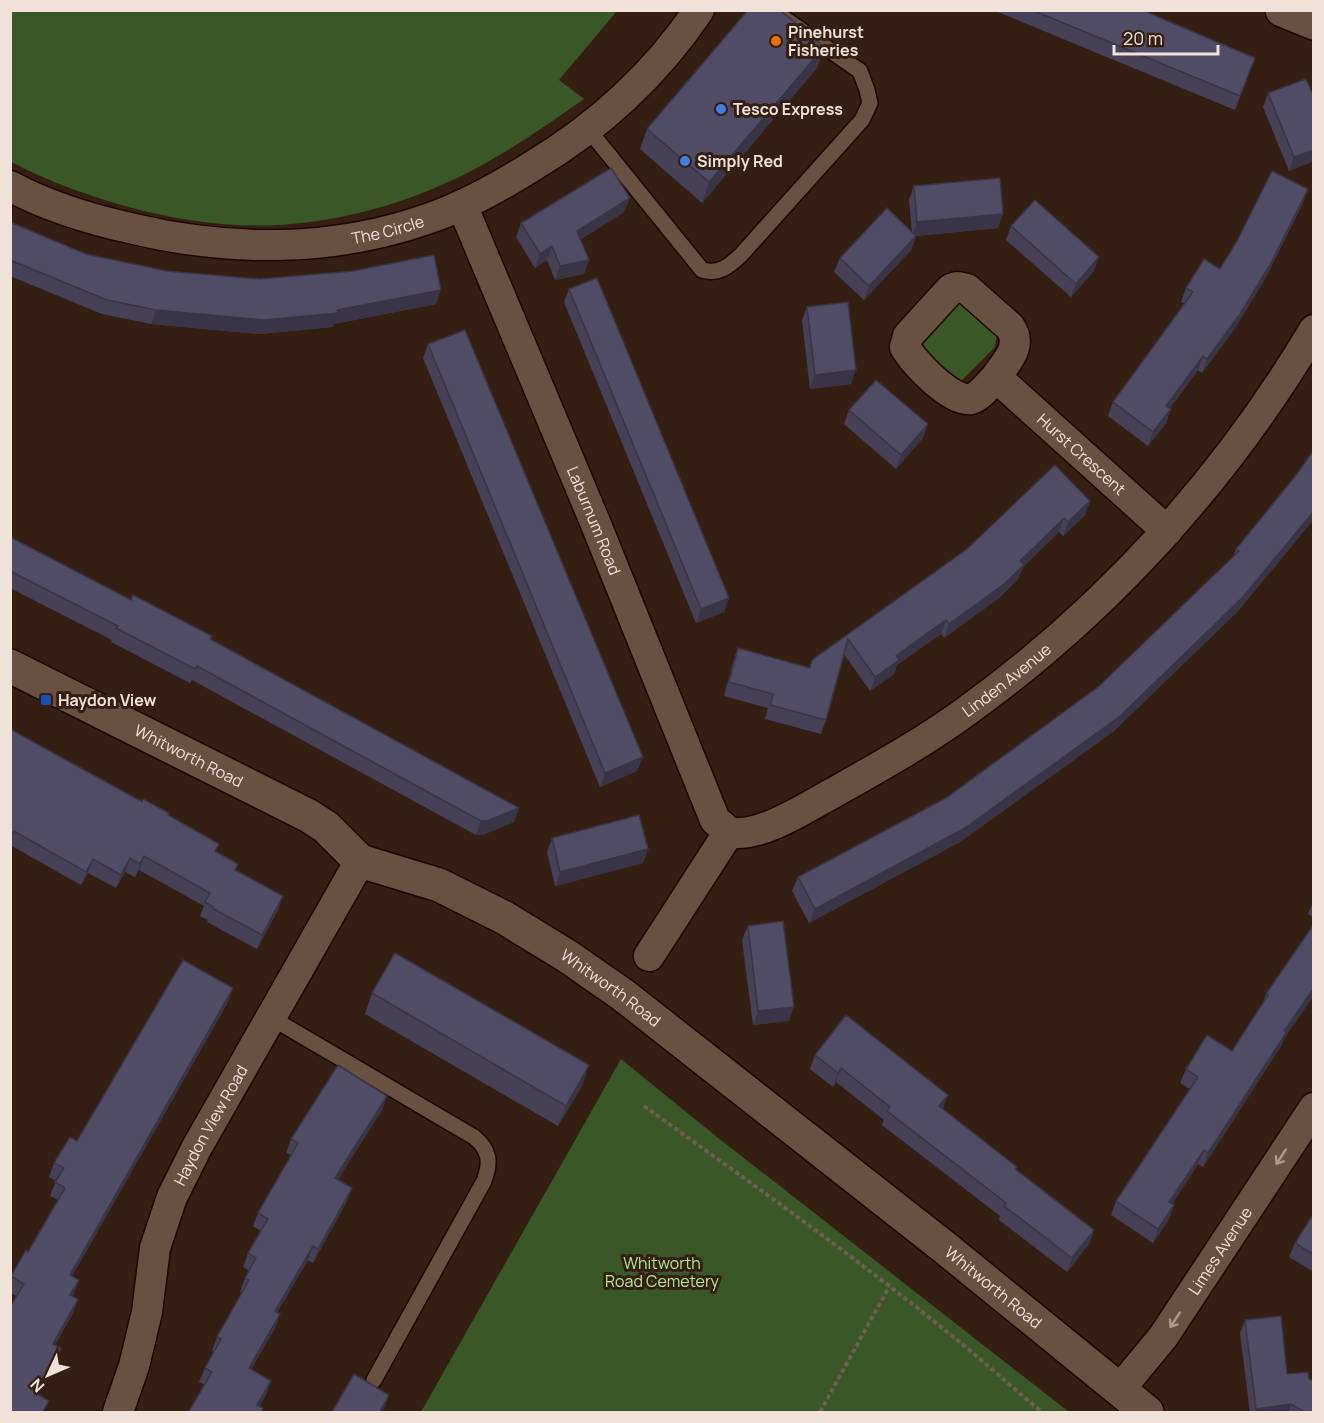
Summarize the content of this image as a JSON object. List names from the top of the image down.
{
  "streets": {
    "main road": ["Whitworth Road"],
    "street": [
      "The Circle",
      "Hurst Crescent",
      "Laburnum Road",
      "Linden Avenue",
      "Haydon View Road",
      "Limes Avenue"
    ]
  },
  "crossings": [
    ["The Circle", "Laburnum Road"],
    ["Hurst Crescent", "Linden Avenue"],
    ["Laburnum Road", "Linden Avenue"],
    ["Whitworth Road", "Haydon View Road"],
    ["Whitworth Road", "Limes Avenue"]
  ],
  "one_way": ["Limes Avenue"],
  "parks": ["Whitworth Road Cemetery"],
  "places": {
    "other": ["Pinehurst Fisheries", "Tesco Express", "Simply Red"],
    "transit": ["Haydon View"]
  },
  "scale_bar": "20 m",
  "north": "bottom left"
}
